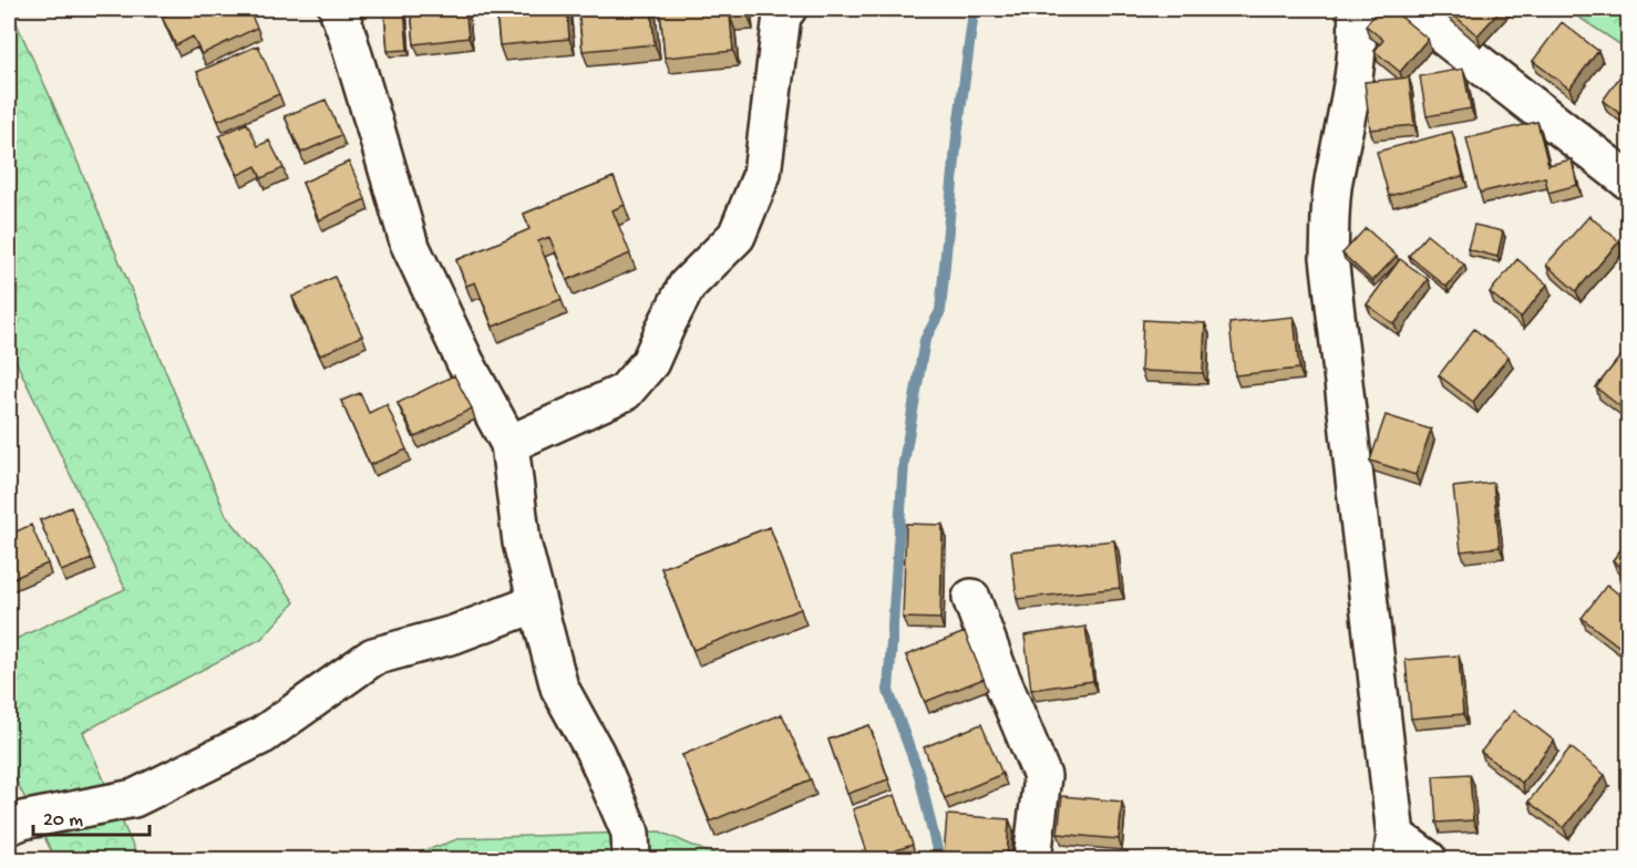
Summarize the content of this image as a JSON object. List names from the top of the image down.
{
  "scale_bar": "20 m"
}
